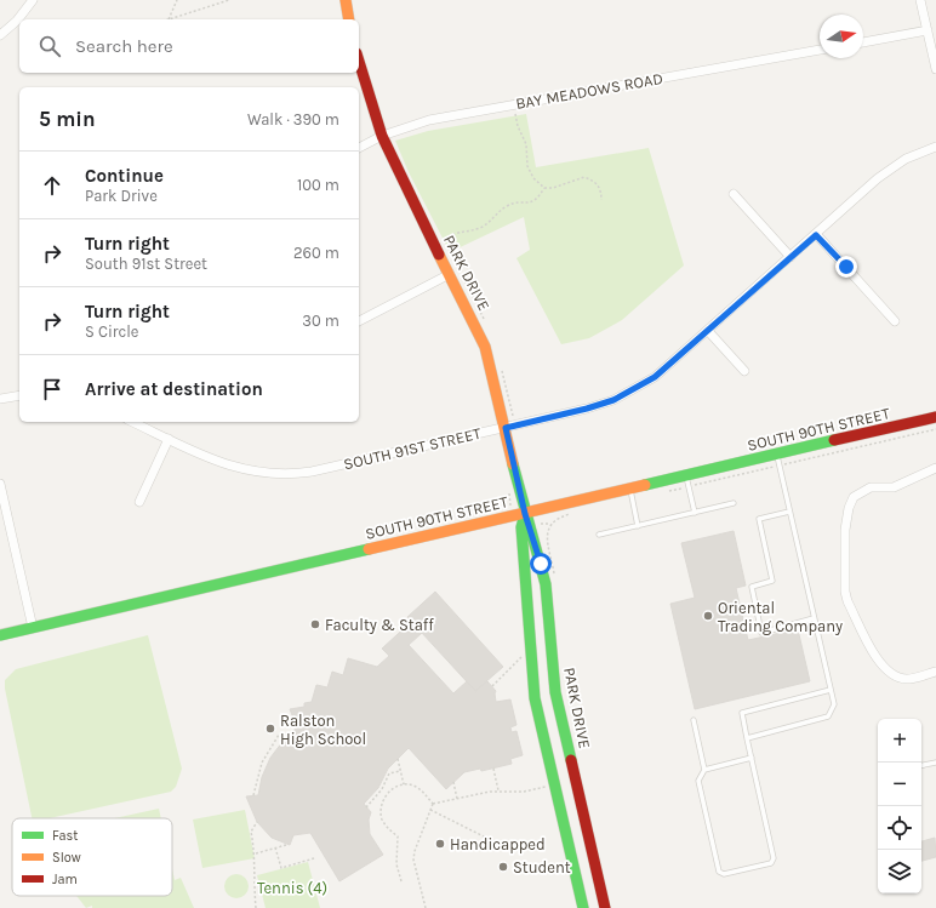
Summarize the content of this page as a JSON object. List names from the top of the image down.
{
  "streets": {
    "street": [
      "BAY MEADOWS ROAD",
      "PARK DRIVE",
      "SOUTH 90TH STREET",
      "SOUTH 91ST STREET"
    ]
  },
  "crossings": [
    ["BAY MEADOWS ROAD", "PARK DRIVE"],
    ["PARK DRIVE", "SOUTH 90TH STREET"],
    ["PARK DRIVE", "SOUTH 91ST STREET"]
  ],
  "parks": ["Tennis (4)"],
  "places": [
    "Oriental Trading Company",
    "Faculty & Staff",
    "Ralston High School",
    "Handicapped",
    "Student"
  ],
  "legend": ["Fast", "Slow", "Jam"],
  "north": "right",
  "page": {
    "search": "Search here",
    "heading": ["5 min", "Walk · 390 m"],
    "list": [
      ["Continue", "Park Drive", "100 m"],
      ["Turn right", "South 91st Street", "260 m"],
      ["Turn right", "S Circle", "30 m"],
      "Arrive at destination"
    ],
    "map_buttons": ["+", "−"]
  }
}
